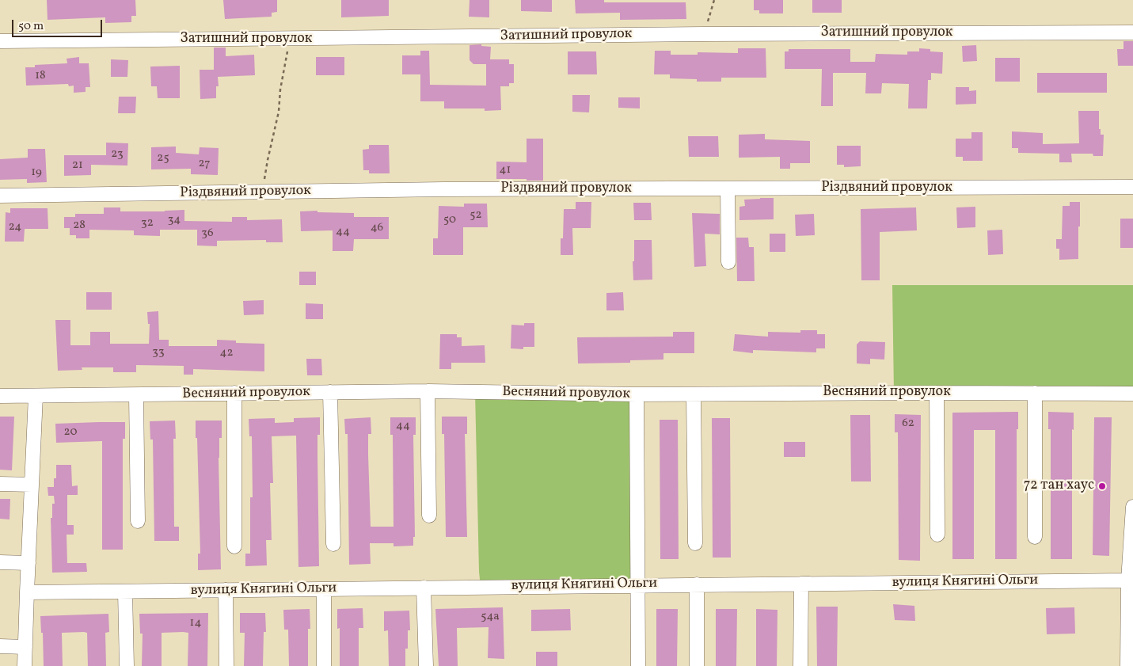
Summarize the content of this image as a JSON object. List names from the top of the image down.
{
  "streets": {
    "street": [
      "Затишний провулок",
      "Різдвяний провулок",
      "Весняний провулок",
      "вулиця Княгині Ольги"
    ]
  },
  "places": ["72 тан хаус"],
  "house_numbers": [
    "18",
    "23",
    "25",
    "27",
    "21",
    "41",
    "19",
    "52",
    "34",
    "50",
    "32",
    "28",
    "24",
    "46",
    "44",
    "36",
    "33",
    "42",
    "62",
    "44",
    "20",
    "54а",
    "14"
  ],
  "scale_bar": "50 m"
}
